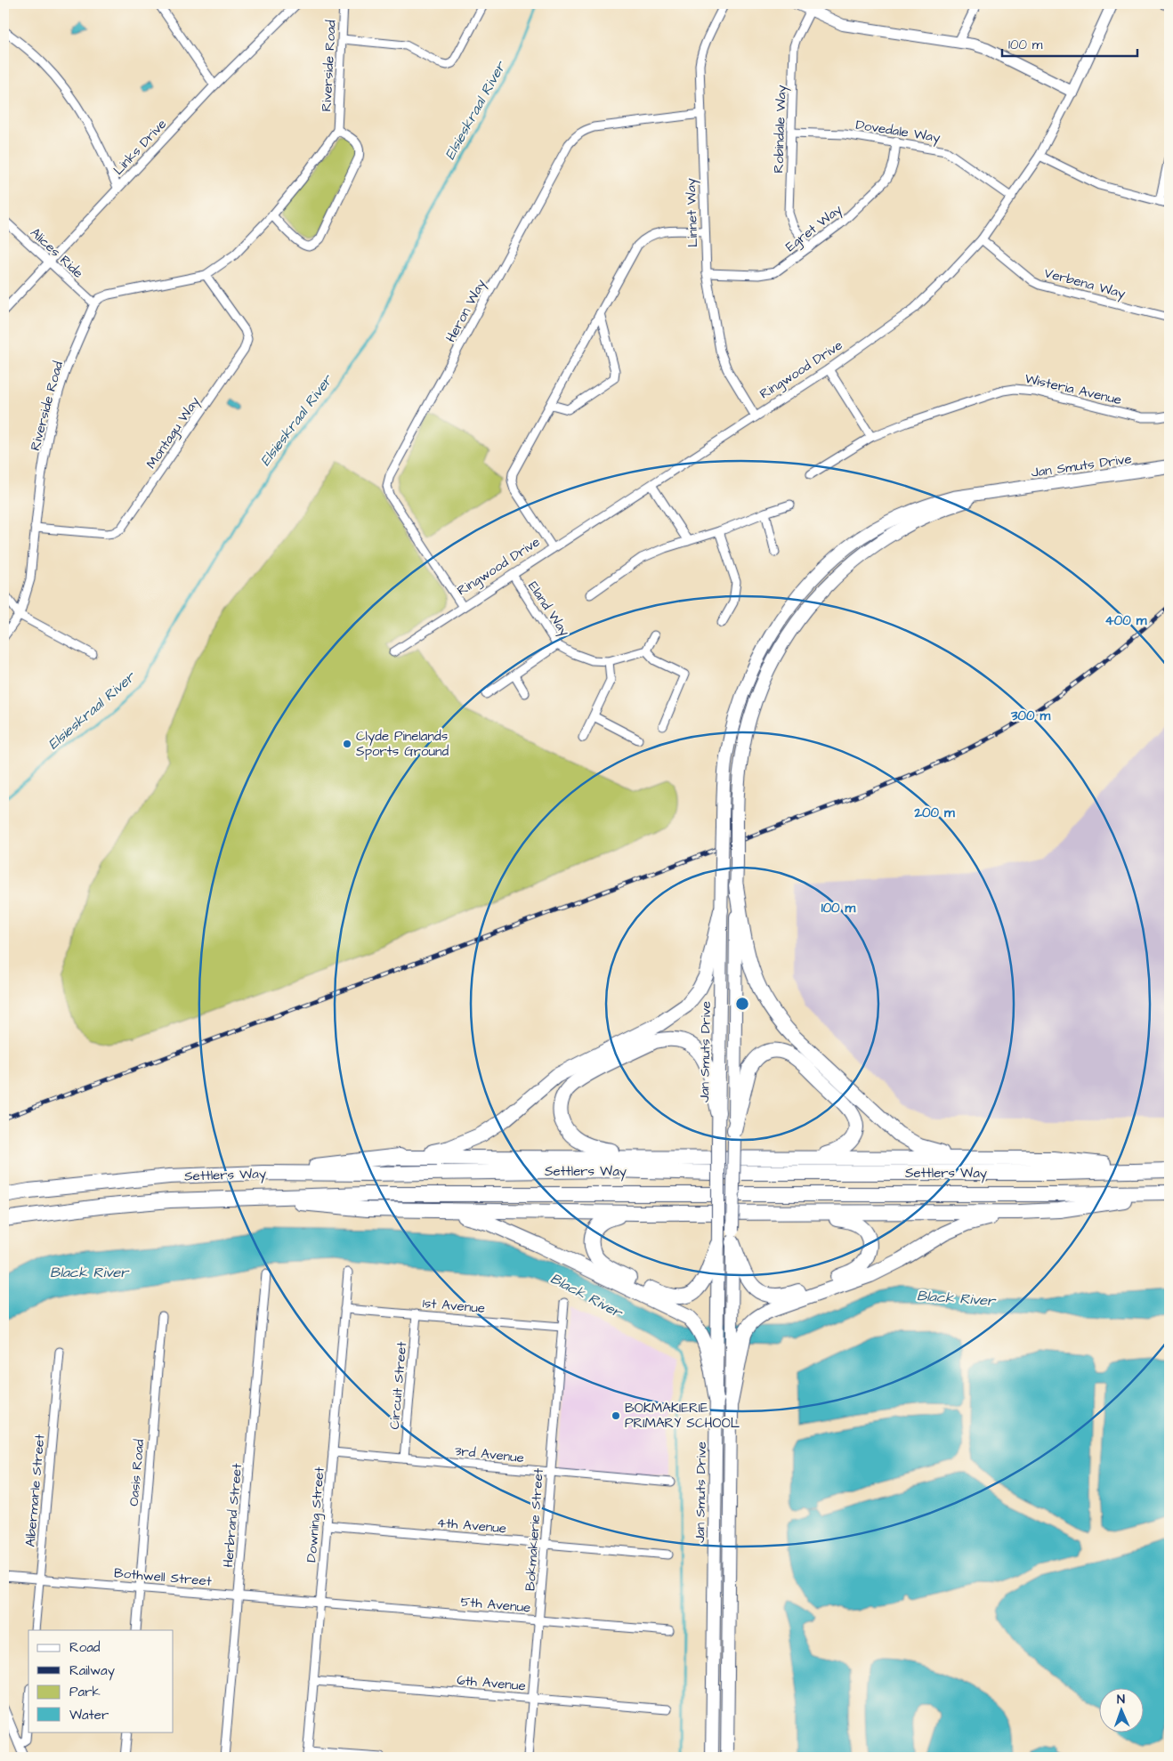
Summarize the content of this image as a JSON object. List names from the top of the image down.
{
  "streets": {
    "highway": ["Settlers Way"],
    "main road": ["Jan Smuts Drive"],
    "street": [
      "Riverside Road",
      "Robindale Way",
      "Dovedale Way",
      "Links Drive",
      "Linnet Way",
      "Egret Way",
      "Alices Ride",
      "Verbena Way",
      "Heron Way",
      "Ringwood Drive",
      "Wisteria Avenue",
      "Montagu Way",
      "Eland Way",
      "1st Avenue",
      "Circuit Street",
      "3rd Avenue",
      "Oasis Road",
      "Albermarle Street",
      "Downing Street",
      "Herbrand Street",
      "4th Avenue",
      "Bokmakierie Street",
      "Bothwell Street",
      "5th Avenue",
      "6th Avenue"
    ]
  },
  "crossings": [
    ["Riverside Road", "Alices Ride"],
    ["Riverside Road", "Montagu Way"],
    ["Robindale Way", "Dovedale Way"],
    ["Robindale Way", "Egret Way"],
    ["Dovedale Way", "Egret Way"],
    ["Dovedale Way", "Ringwood Drive"],
    ["Links Drive", "Alices Ride"],
    ["Linnet Way", "Egret Way"],
    ["Linnet Way", "Heron Way"],
    ["Linnet Way", "Ringwood Drive"],
    ["Verbena Way", "Ringwood Drive"],
    ["Heron Way", "Ringwood Drive"],
    ["Ringwood Drive", "Eland Way"],
    ["1st Avenue", "Circuit Street"],
    ["1st Avenue", "Downing Street"],
    ["1st Avenue", "Bokmakierie Street"],
    ["Circuit Street", "3rd Avenue"],
    ["3rd Avenue", "Downing Street"],
    ["3rd Avenue", "Bokmakierie Street"],
    ["Oasis Road", "Bothwell Street"],
    ["Albermarle Street", "Bothwell Street"],
    ["Downing Street", "4th Avenue"],
    ["Downing Street", "Bothwell Street"],
    ["Downing Street", "5th Avenue"],
    ["Downing Street", "6th Avenue"],
    ["Herbrand Street", "Bothwell Street"],
    ["4th Avenue", "Bokmakierie Street"],
    ["Bokmakierie Street", "5th Avenue"],
    ["Bokmakierie Street", "6th Avenue"],
    ["Bothwell Street", "5th Avenue"]
  ],
  "water": ["Elsieskraal River", "Black River"],
  "places": ["Clyde Pinelands Sports Ground", "BOKMAKIERIE PRIMARY SCHOOL"],
  "legend": [
    "Road",
    "Railway",
    "Park",
    "Water"
  ],
  "scale_bar": "100 m",
  "north": "top",
  "rings": [
    "400 m",
    "300 m",
    "200 m",
    "100 m"
  ]
}
